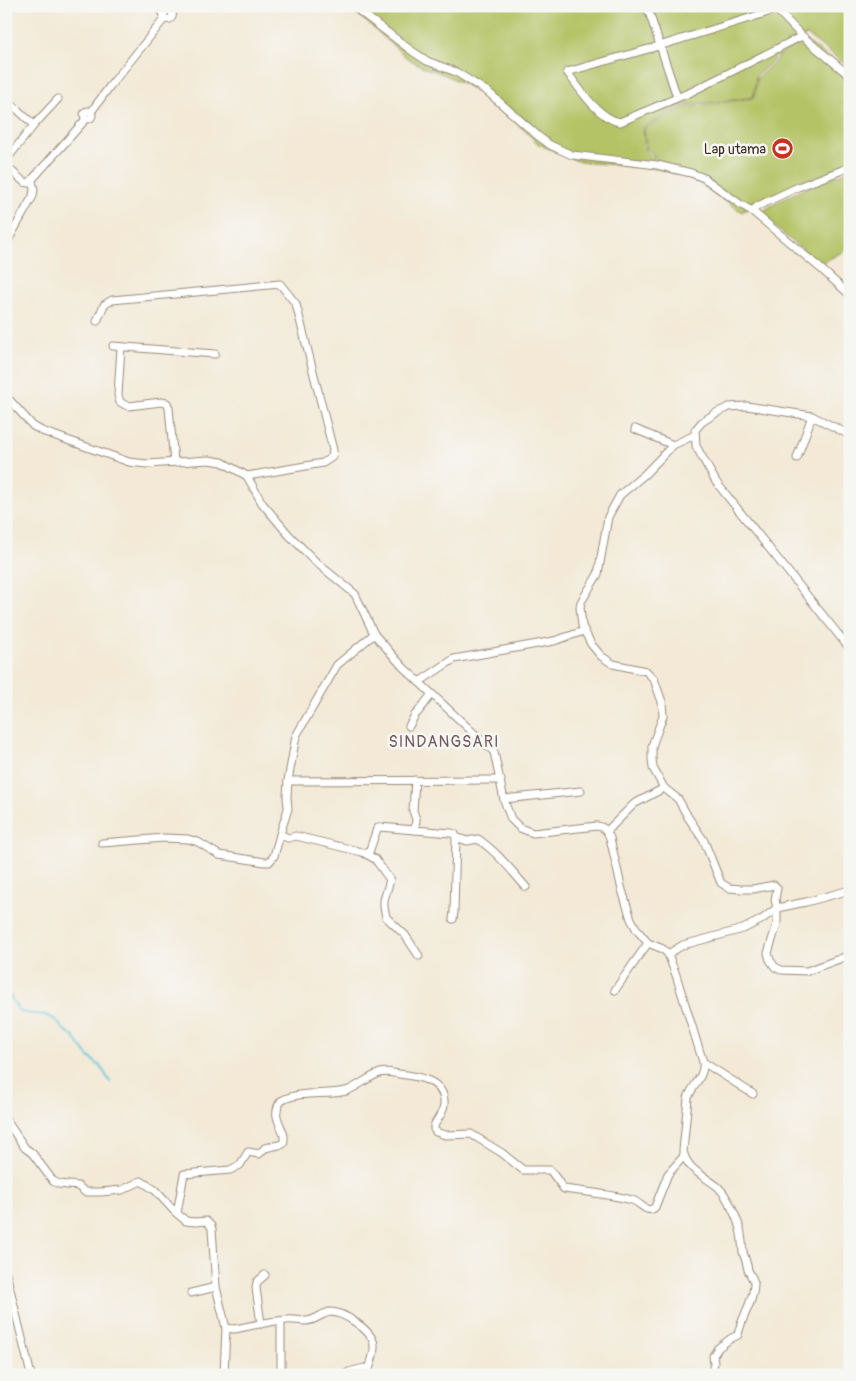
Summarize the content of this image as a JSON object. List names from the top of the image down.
{
  "districts": ["SINDANGSARI"],
  "places": {
    "sports": ["Lap utama"]
  }
}
